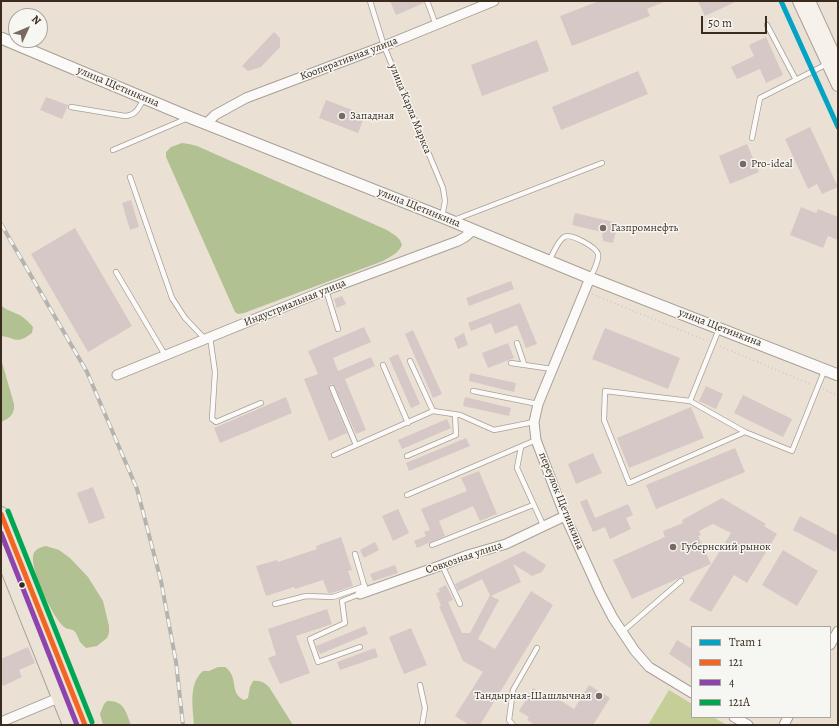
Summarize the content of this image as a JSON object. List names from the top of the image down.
{
  "streets": {
    "street": [
      "Кооперативная улица",
      "улица Щетинкина",
      "Индустриальная улица",
      "переулок Щетинкина",
      "Совхозная улица"
    ],
    "lane": ["улица Карла Маркса"]
  },
  "crossings": [
    ["Кооперативная улица", "улица Щетинкина"],
    ["Кооперативная улица", "улица Карла Маркса"],
    ["улица Щетинкина", "улица Карла Маркса"],
    ["улица Щетинкина", "Индустриальная улица"],
    ["улица Щетинкина", "переулок Щетинкина"],
    ["переулок Щетинкина", "Совхозная улица"]
  ],
  "places": [
    "Западная",
    "Pro-ideal",
    "Газпромнефть",
    "Губернский рынок",
    "Тандырная-Шашлычная"
  ],
  "lines": [
    "tram line 1",
    "transit line 121А",
    "transit line 121",
    "transit line 4"
  ],
  "legend": [
    "Tram 1",
    "121",
    "4",
    "121А"
  ],
  "scale_bar": "50 m",
  "north": "top right"
}
